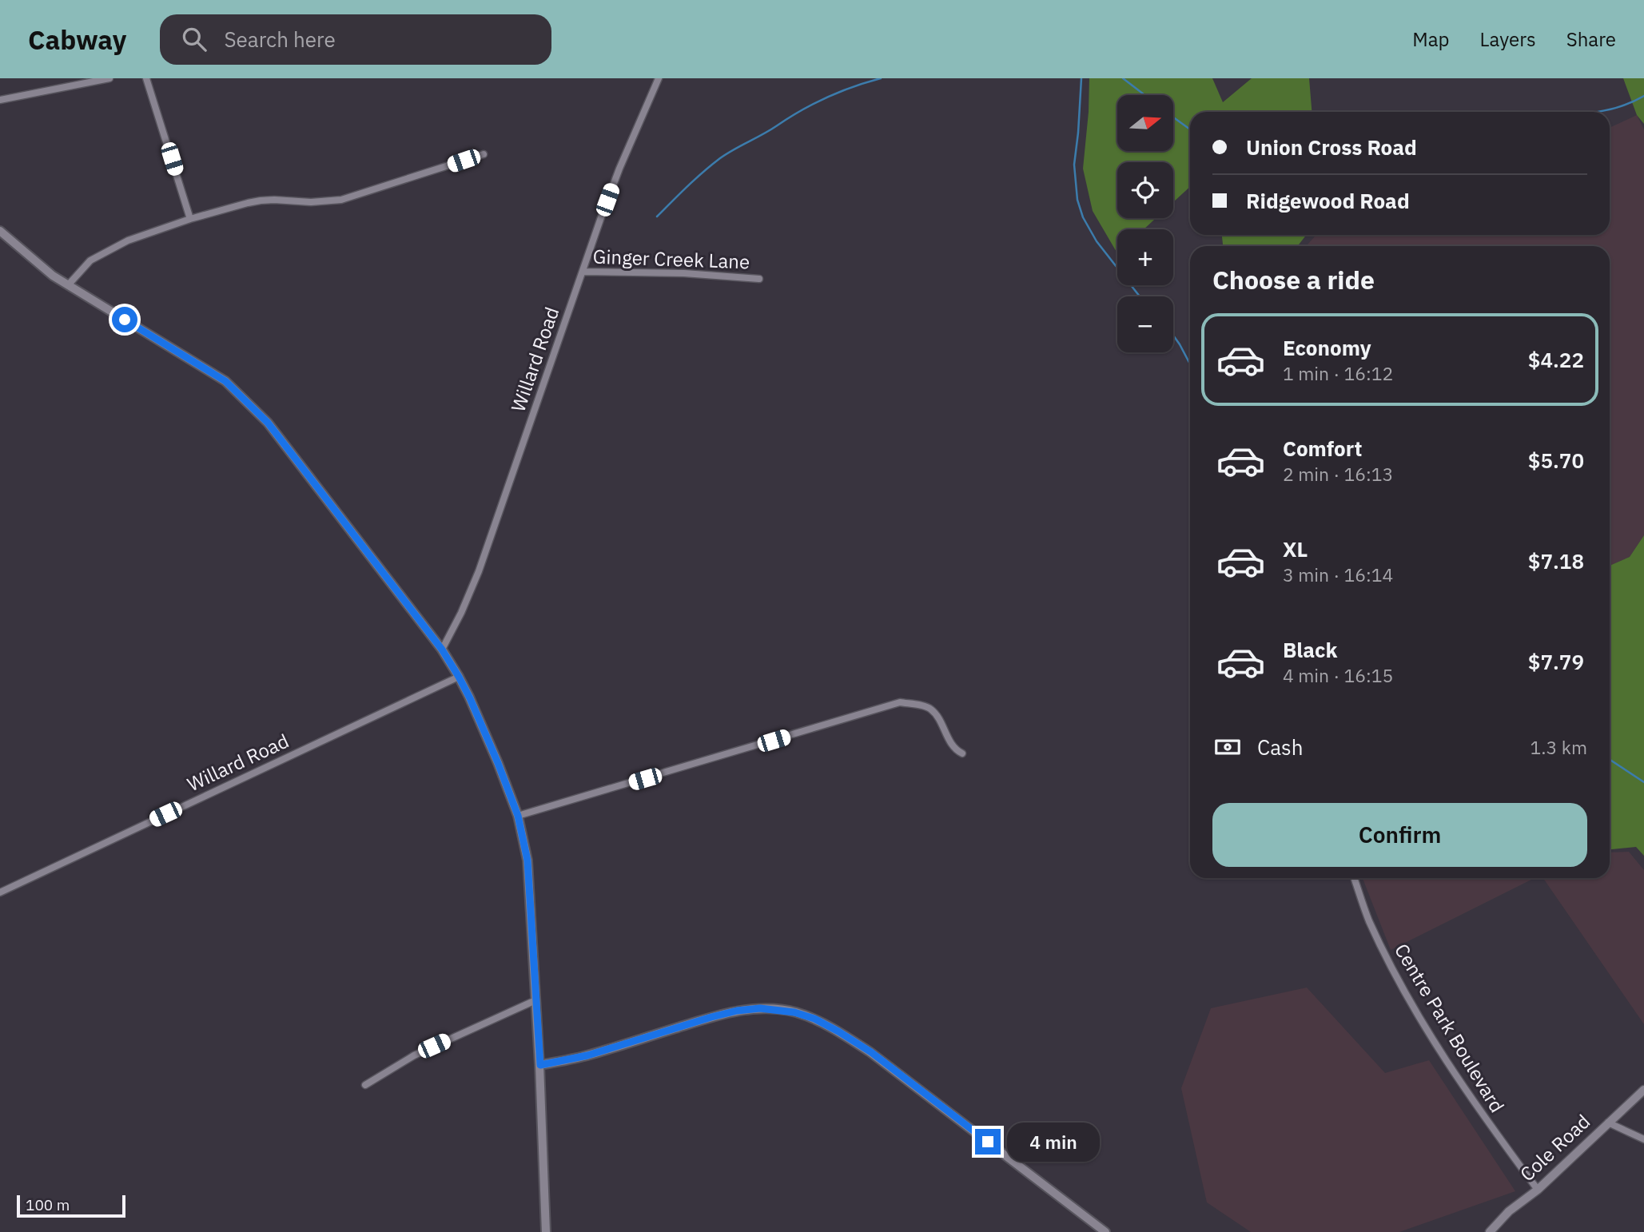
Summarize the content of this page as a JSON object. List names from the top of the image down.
{
  "streets": {
    "street": [
      "Ginger Creek Lane",
      "Willard Road",
      "Centre Park Boulevard",
      "Cole Road"
    ]
  },
  "crossings": [
    ["Ginger Creek Lane", "Willard Road"],
    ["Centre Park Boulevard", "Cole Road"]
  ],
  "scale_bar": "100 m",
  "north": "right",
  "page": {
    "header": "Cabway",
    "search": "Search here",
    "nav": ["Map", "Layers", "Share"],
    "map_buttons": ["+", "−"],
    "banner": ["Union Cross Road", "Ridgewood Road"],
    "heading": "Choose a ride",
    "list": [
      {
        "name": "Economy",
        "note": "1 min · 16:12",
        "value": "$4.22"
      },
      {
        "name": "Comfort",
        "note": "2 min · 16:13",
        "value": "$5.70"
      },
      {
        "name": "XL",
        "note": "3 min · 16:14",
        "value": "$7.18"
      },
      {
        "name": "Black",
        "note": "4 min · 16:15",
        "value": "$7.79"
      }
    ],
    "pay": ["Cash", "1.3 km"],
    "buttons": "Confirm",
    "bubble": "4 min",
    "scale": "100 m"
  }
}
